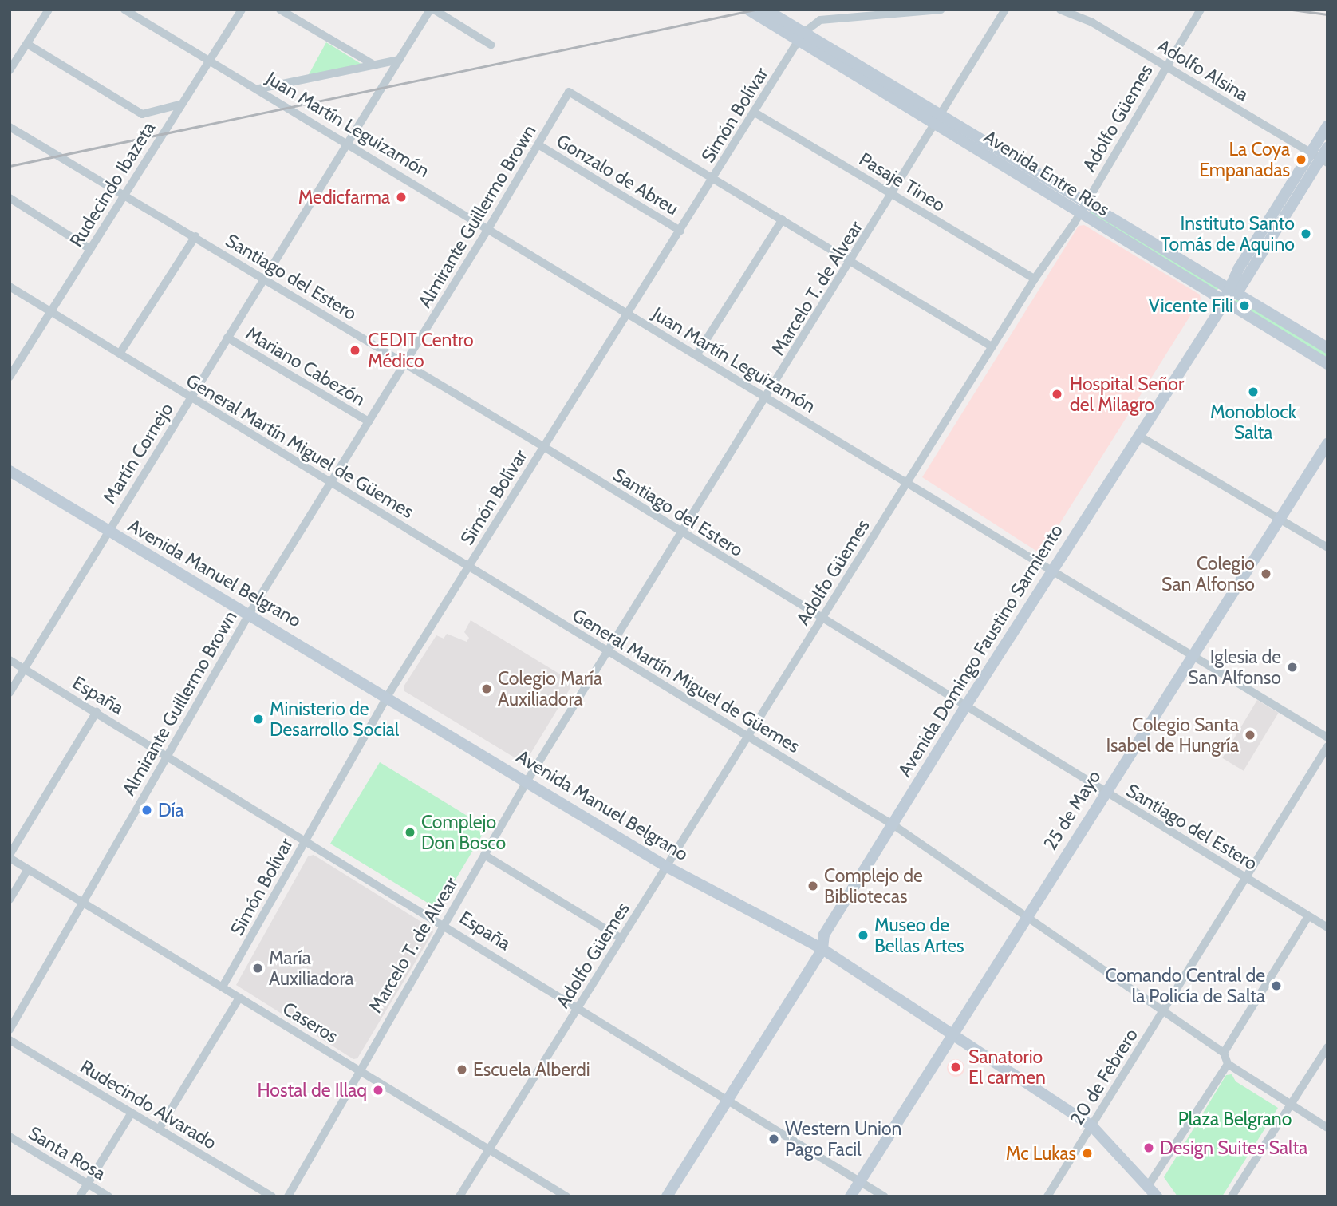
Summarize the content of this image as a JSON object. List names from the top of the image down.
{
  "streets": {
    "main road": [
      "Avenida Entre Ríos",
      "Avenida Manuel Belgrano",
      "Avenida Domingo Faustino Sarmiento",
      "25 de Mayo"
    ],
    "street": [
      "Adolfo Alsina",
      "Simón Bolívar",
      "Adolfo Güemes",
      "Juan Martín Leguizamón",
      "Gonzalo de Abreu",
      "Pasaje Tineo",
      "Rudecindo Ibazeta",
      "Almirante Guillermo Brown",
      "Santiago del Estero",
      "Marcelo T. de Alvear",
      "Mariano Cabezón",
      "General Martín Miguel de Güemes",
      "Martín Cornejo",
      "España",
      "Caseros",
      "20 de Febrero",
      "Rudecindo Alvarado",
      "Santa Rosa"
    ]
  },
  "crossings": [
    ["Adolfo Alsina", "Adolfo Güemes"],
    ["Adolfo Alsina", "Avenida Domingo Faustino Sarmiento"],
    ["Simón Bolívar", "Juan Martín Leguizamón"],
    ["Simón Bolívar", "Avenida Entre Ríos"],
    ["Simón Bolívar", "Gonzalo de Abreu"],
    ["Simón Bolívar", "Pasaje Tineo"],
    ["Simón Bolívar", "Almirante Guillermo Brown"],
    ["Simón Bolívar", "Santiago del Estero"],
    ["Simón Bolívar", "General Martín Miguel de Güemes"],
    ["Simón Bolívar", "Avenida Manuel Belgrano"],
    ["Simón Bolívar", "España"],
    ["Simón Bolívar", "Caseros"],
    ["Adolfo Güemes", "Juan Martín Leguizamón"],
    ["Adolfo Güemes", "Avenida Entre Ríos"],
    ["Adolfo Güemes", "Pasaje Tineo"],
    ["Adolfo Güemes", "Santiago del Estero"],
    ["Adolfo Güemes", "General Martín Miguel de Güemes"],
    ["Adolfo Güemes", "Avenida Manuel Belgrano"],
    ["Adolfo Güemes", "España"],
    ["Adolfo Güemes", "Caseros"],
    ["Juan Martín Leguizamón", "Rudecindo Ibazeta"],
    ["Juan Martín Leguizamón", "Almirante Guillermo Brown"],
    ["Juan Martín Leguizamón", "Marcelo T. de Alvear"],
    ["Juan Martín Leguizamón", "Martín Cornejo"],
    ["Juan Martín Leguizamón", "Avenida Domingo Faustino Sarmiento"],
    ["Juan Martín Leguizamón", "25 de Mayo"],
    ["Avenida Entre Ríos", "Marcelo T. de Alvear"],
    ["Avenida Entre Ríos", "Avenida Domingo Faustino Sarmiento"],
    ["Gonzalo de Abreu", "Almirante Guillermo Brown"],
    ["Pasaje Tineo", "Marcelo T. de Alvear"],
    ["Rudecindo Ibazeta", "Santiago del Estero"],
    ["Rudecindo Ibazeta", "General Martín Miguel de Güemes"],
    ["Almirante Guillermo Brown", "Santiago del Estero"],
    ["Almirante Guillermo Brown", "Mariano Cabezón"],
    ["Almirante Guillermo Brown", "General Martín Miguel de Güemes"],
    ["Almirante Guillermo Brown", "Avenida Manuel Belgrano"],
    ["Almirante Guillermo Brown", "España"],
    ["Almirante Guillermo Brown", "Caseros"],
    ["Santiago del Estero", "Marcelo T. de Alvear"],
    ["Santiago del Estero", "Martín Cornejo"],
    ["Santiago del Estero", "Avenida Domingo Faustino Sarmiento"],
    ["Santiago del Estero", "25 de Mayo"],
    ["Santiago del Estero", "20 de Febrero"],
    ["Marcelo T. de Alvear", "General Martín Miguel de Güemes"],
    ["Marcelo T. de Alvear", "Avenida Manuel Belgrano"],
    ["Marcelo T. de Alvear", "España"],
    ["Marcelo T. de Alvear", "Caseros"],
    ["Mariano Cabezón", "Martín Cornejo"],
    ["General Martín Miguel de Güemes", "Martín Cornejo"],
    ["General Martín Miguel de Güemes", "Avenida Domingo Faustino Sarmiento"],
    ["General Martín Miguel de Güemes", "25 de Mayo"],
    ["General Martín Miguel de Güemes", "20 de Febrero"],
    ["Martín Cornejo", "Avenida Manuel Belgrano"],
    ["Martín Cornejo", "España"],
    ["Avenida Manuel Belgrano", "Avenida Domingo Faustino Sarmiento"],
    ["Avenida Manuel Belgrano", "25 de Mayo"],
    ["Avenida Manuel Belgrano", "20 de Febrero"],
    ["Avenida Domingo Faustino Sarmiento", "España"],
    ["España", "25 de Mayo"]
  ],
  "parks": ["Plaza Belgrano"],
  "places": [
    "La Coya Empanadas",
    "Medicfarma",
    "Instituto Santo Tomás de Aquino",
    "Vicente Fili",
    "CEDIT Centro Médico",
    "Monoblock Salta",
    "Hospital Señor del Milagro",
    "Colegio San Alfonso",
    "Iglesia de San Alfonso",
    "Colegio María Auxiliadora",
    "Ministerio de Desarrollo Social",
    "Colegio Santa Isabel de Hungría",
    "Día",
    "Complejo Don Bosco",
    "Complejo de Bibliotecas",
    "Museo de Bellas Artes",
    "María Auxiliadora",
    "Comando Central de la Policía de Salta",
    "Sanatorio El carmen",
    "Escuela Alberdi",
    "Hostal de Illaq",
    "Western Union Pago Facil",
    "Design Suites Salta",
    "Mc Lukas"
  ]
}
